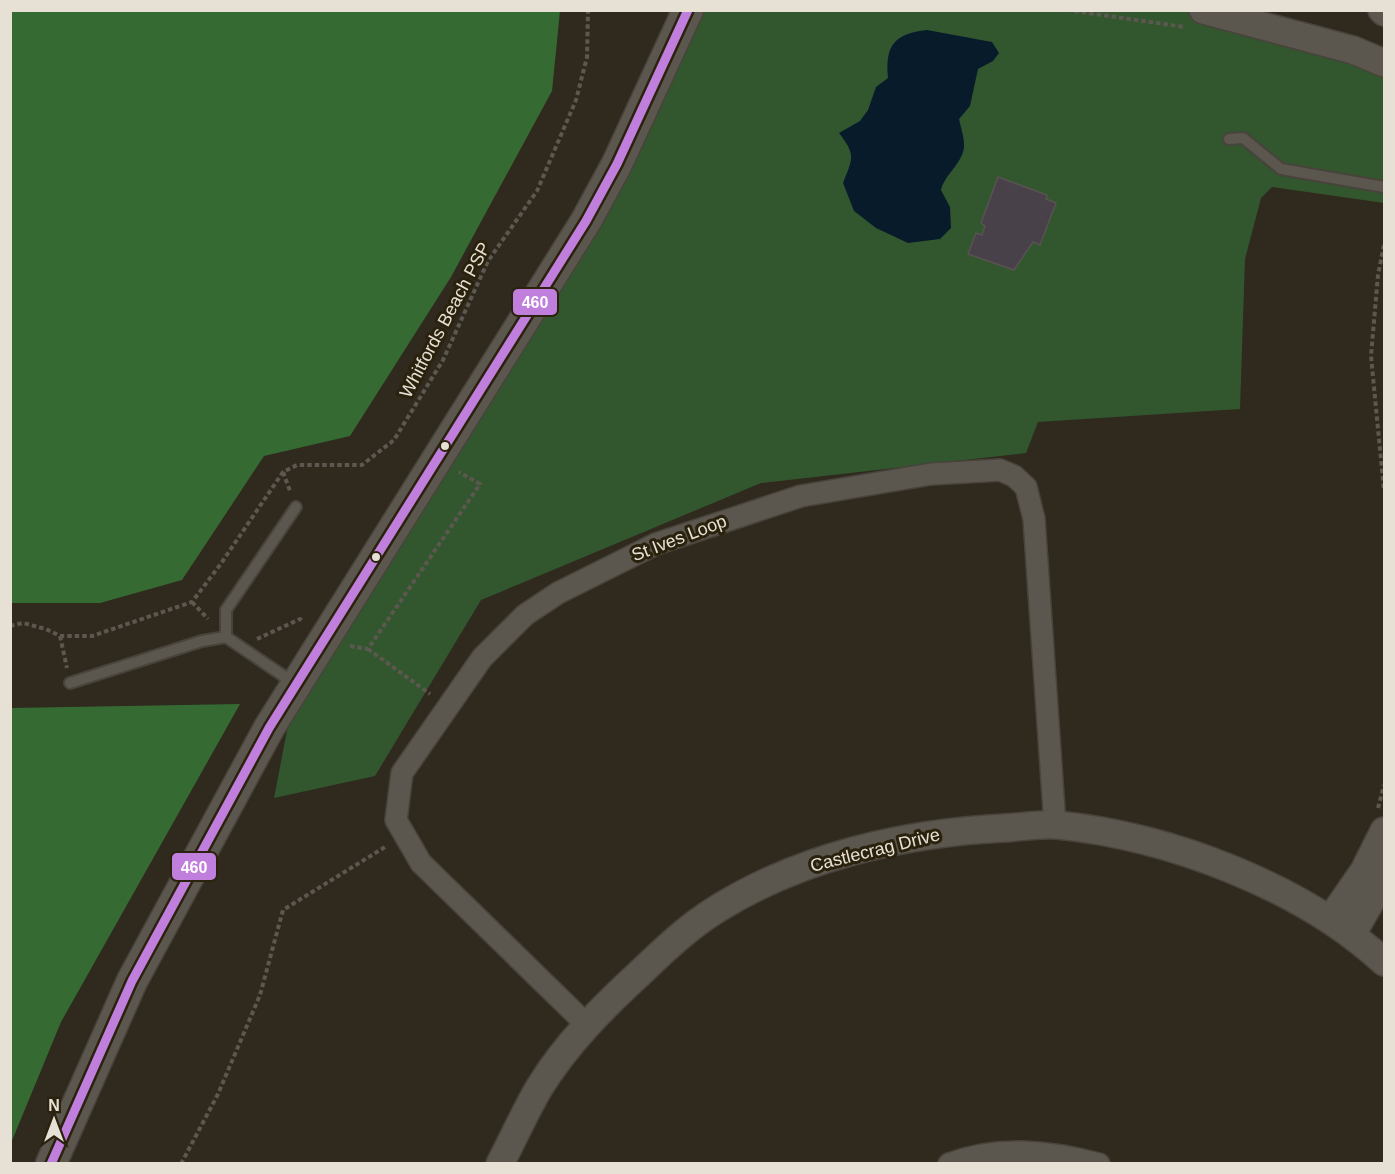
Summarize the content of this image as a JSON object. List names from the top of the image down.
{
  "streets": {
    "street": ["St Ives Loop", "Castlecrag Drive"],
    "path": ["Whitfords Beach PSP"]
  },
  "crossings": [
    ["St Ives Loop", "Castlecrag Drive"]
  ],
  "lines": ["transit line 460"],
  "north": "top"
}
